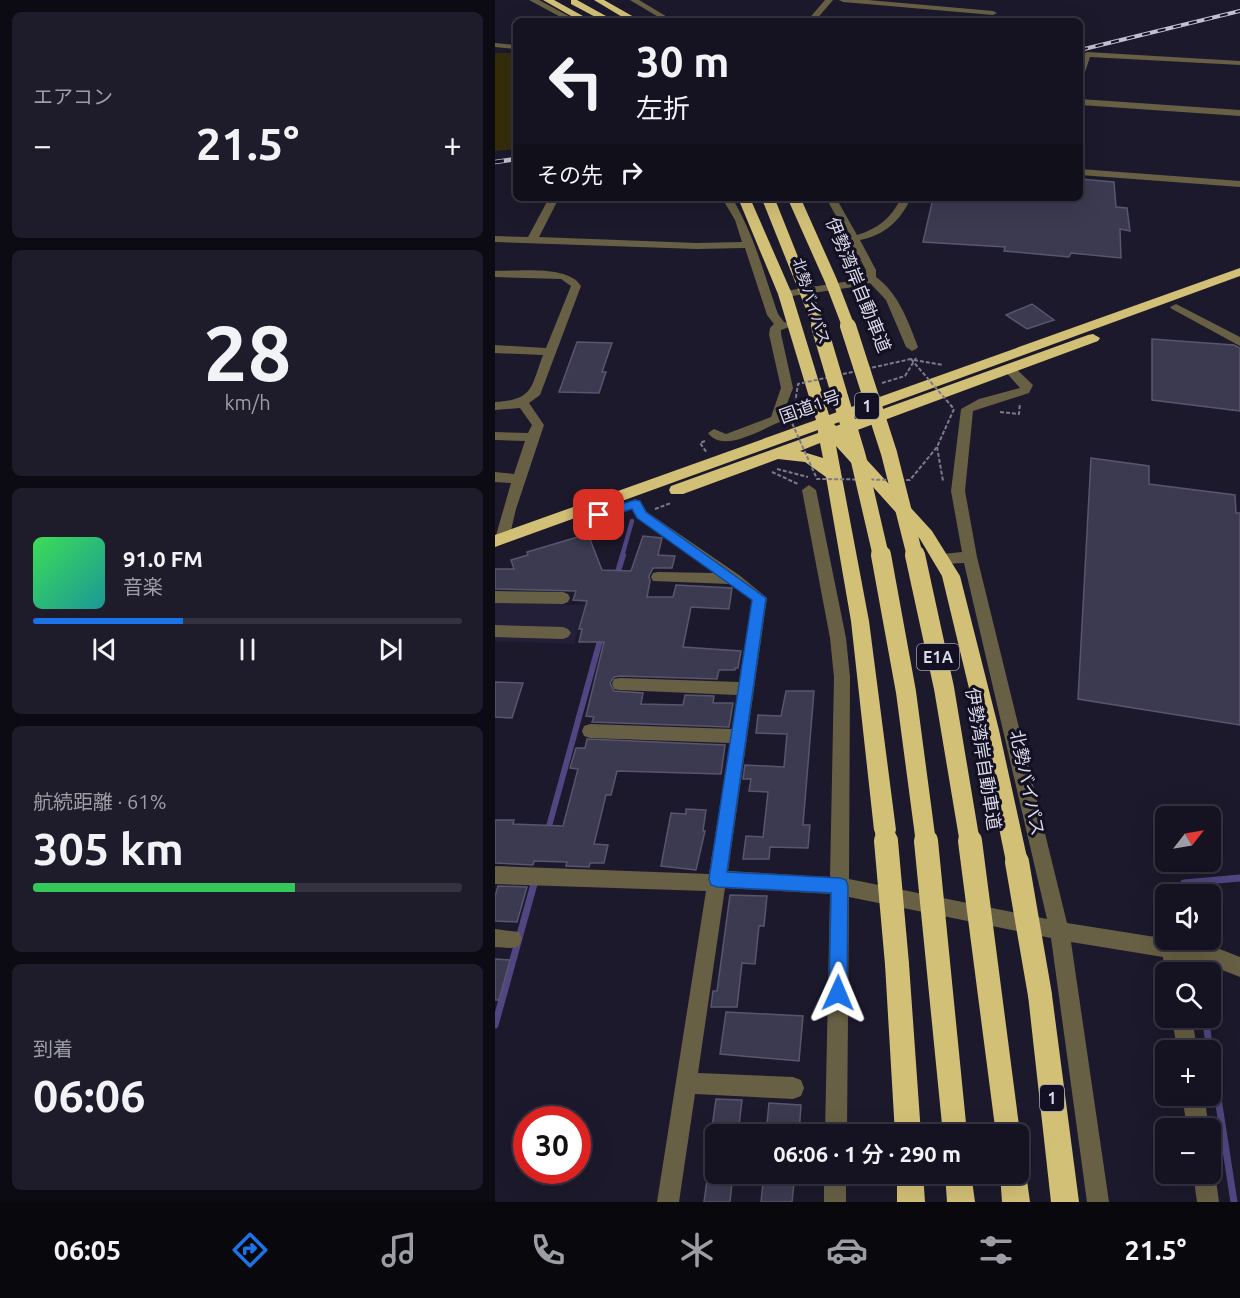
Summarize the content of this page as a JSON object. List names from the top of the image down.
{
  "streets": {
    "highway": [
      "伊勢湾岸自動車道",
      "北勢バイパス",
      "1",
      "国道1号",
      "E1A"
    ]
  },
  "crossings": [
    ["北勢バイパス", "1"],
    ["北勢バイパス", "国道1号"]
  ],
  "north": "top right",
  "page": {
    "tile": [
      "エアコン",
      ["28", "km/h"],
      ["航続距離 · 61%", "305 km"],
      ["到着", "06:06"]
    ],
    "turn": ["30 m", "左折"],
    "heat": ["−", "21.5°", "+"],
    "then": "その先",
    "song": ["91.0 FM", "音楽"],
    "map_buttons": ["+", "−"],
    "limit": "30",
    "trip": "06:06 · 1 分 · 290 m",
    "tabs": ["06:05", "21.5°"]
  }
}
